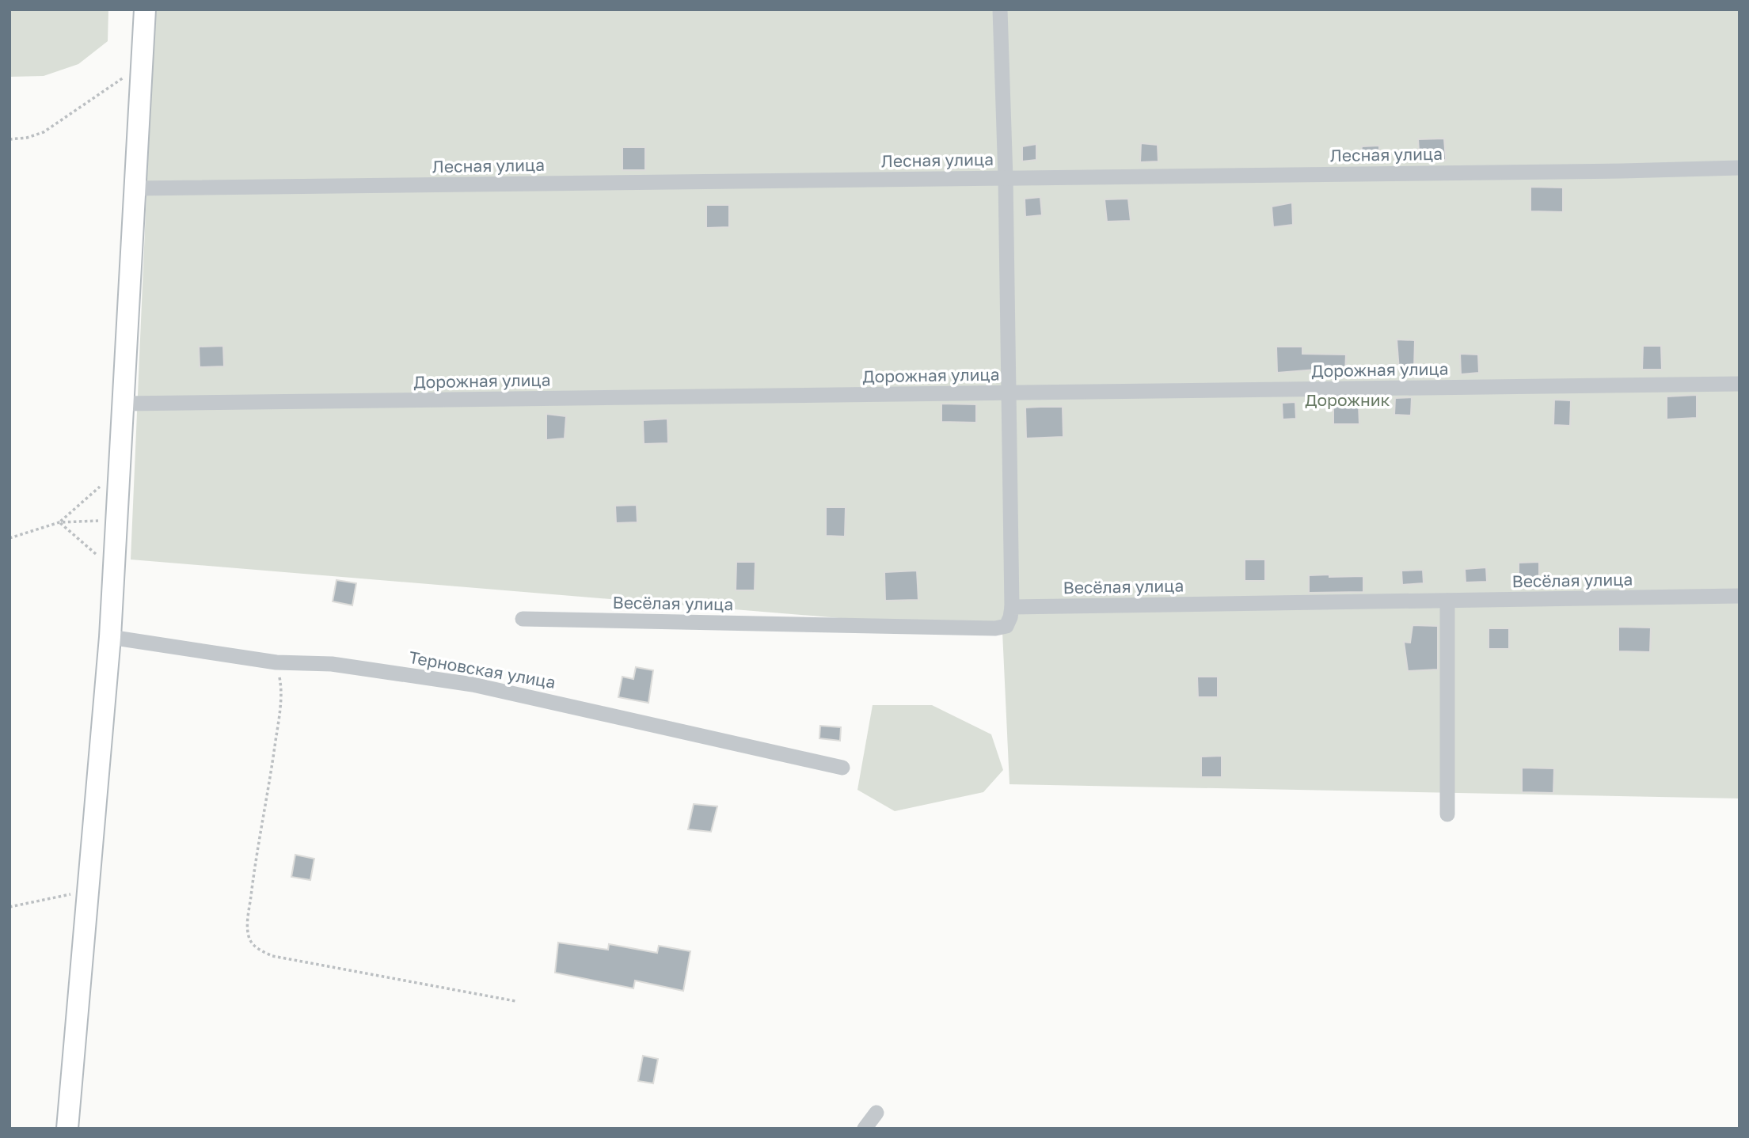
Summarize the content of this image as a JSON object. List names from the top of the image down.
{
  "streets": {
    "street": [
      "Лесная улица",
      "Дорожная улица",
      "Весёлая улица",
      "Терновская улица"
    ]
  },
  "parks": ["Дорожник"]
}
